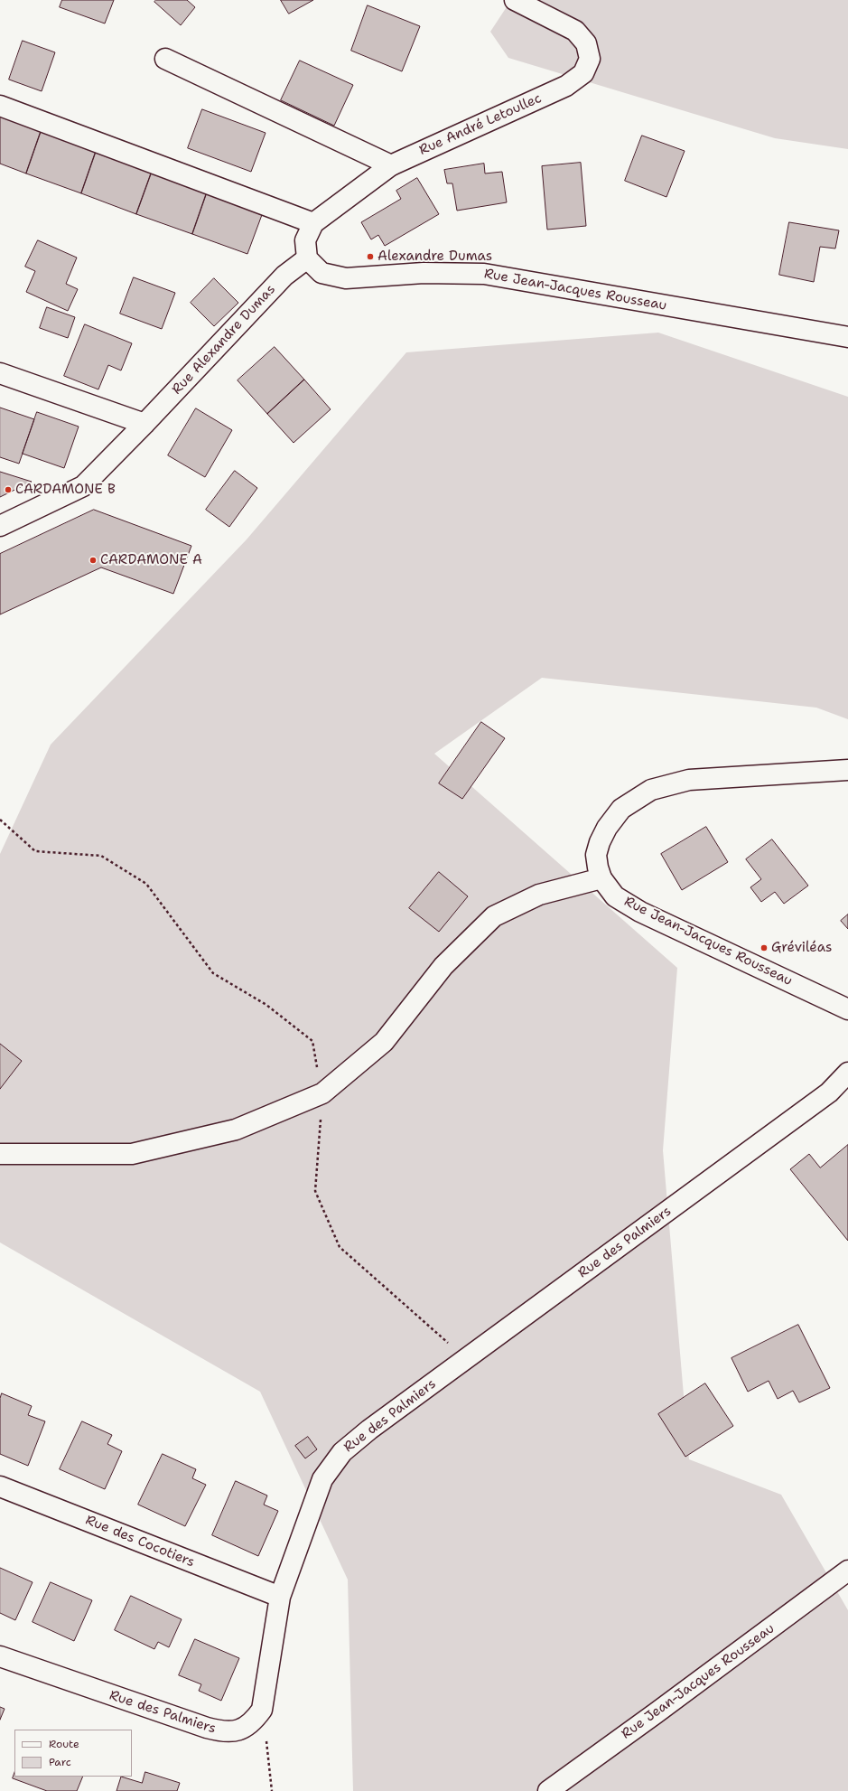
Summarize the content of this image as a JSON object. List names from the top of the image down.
{
  "streets": {
    "street": [
      "Rue André Letoullec",
      "Rue Jean-Jacques Rousseau",
      "Rue Alexandre Dumas",
      "Rue des Palmiers",
      "Rue des Cocotiers"
    ]
  },
  "crossings": [
    ["Rue André Letoullec", "Rue Jean-Jacques Rousseau"],
    ["Rue André Letoullec", "Rue Alexandre Dumas"],
    ["Rue Jean-Jacques Rousseau", "Rue Alexandre Dumas"],
    ["Rue des Palmiers", "Rue des Cocotiers"]
  ],
  "places": [
    "Alexandre Dumas",
    "CARDAMONE B",
    "CARDAMONE A",
    "Gréviléas"
  ],
  "legend": ["Route", "Parc"]
}
